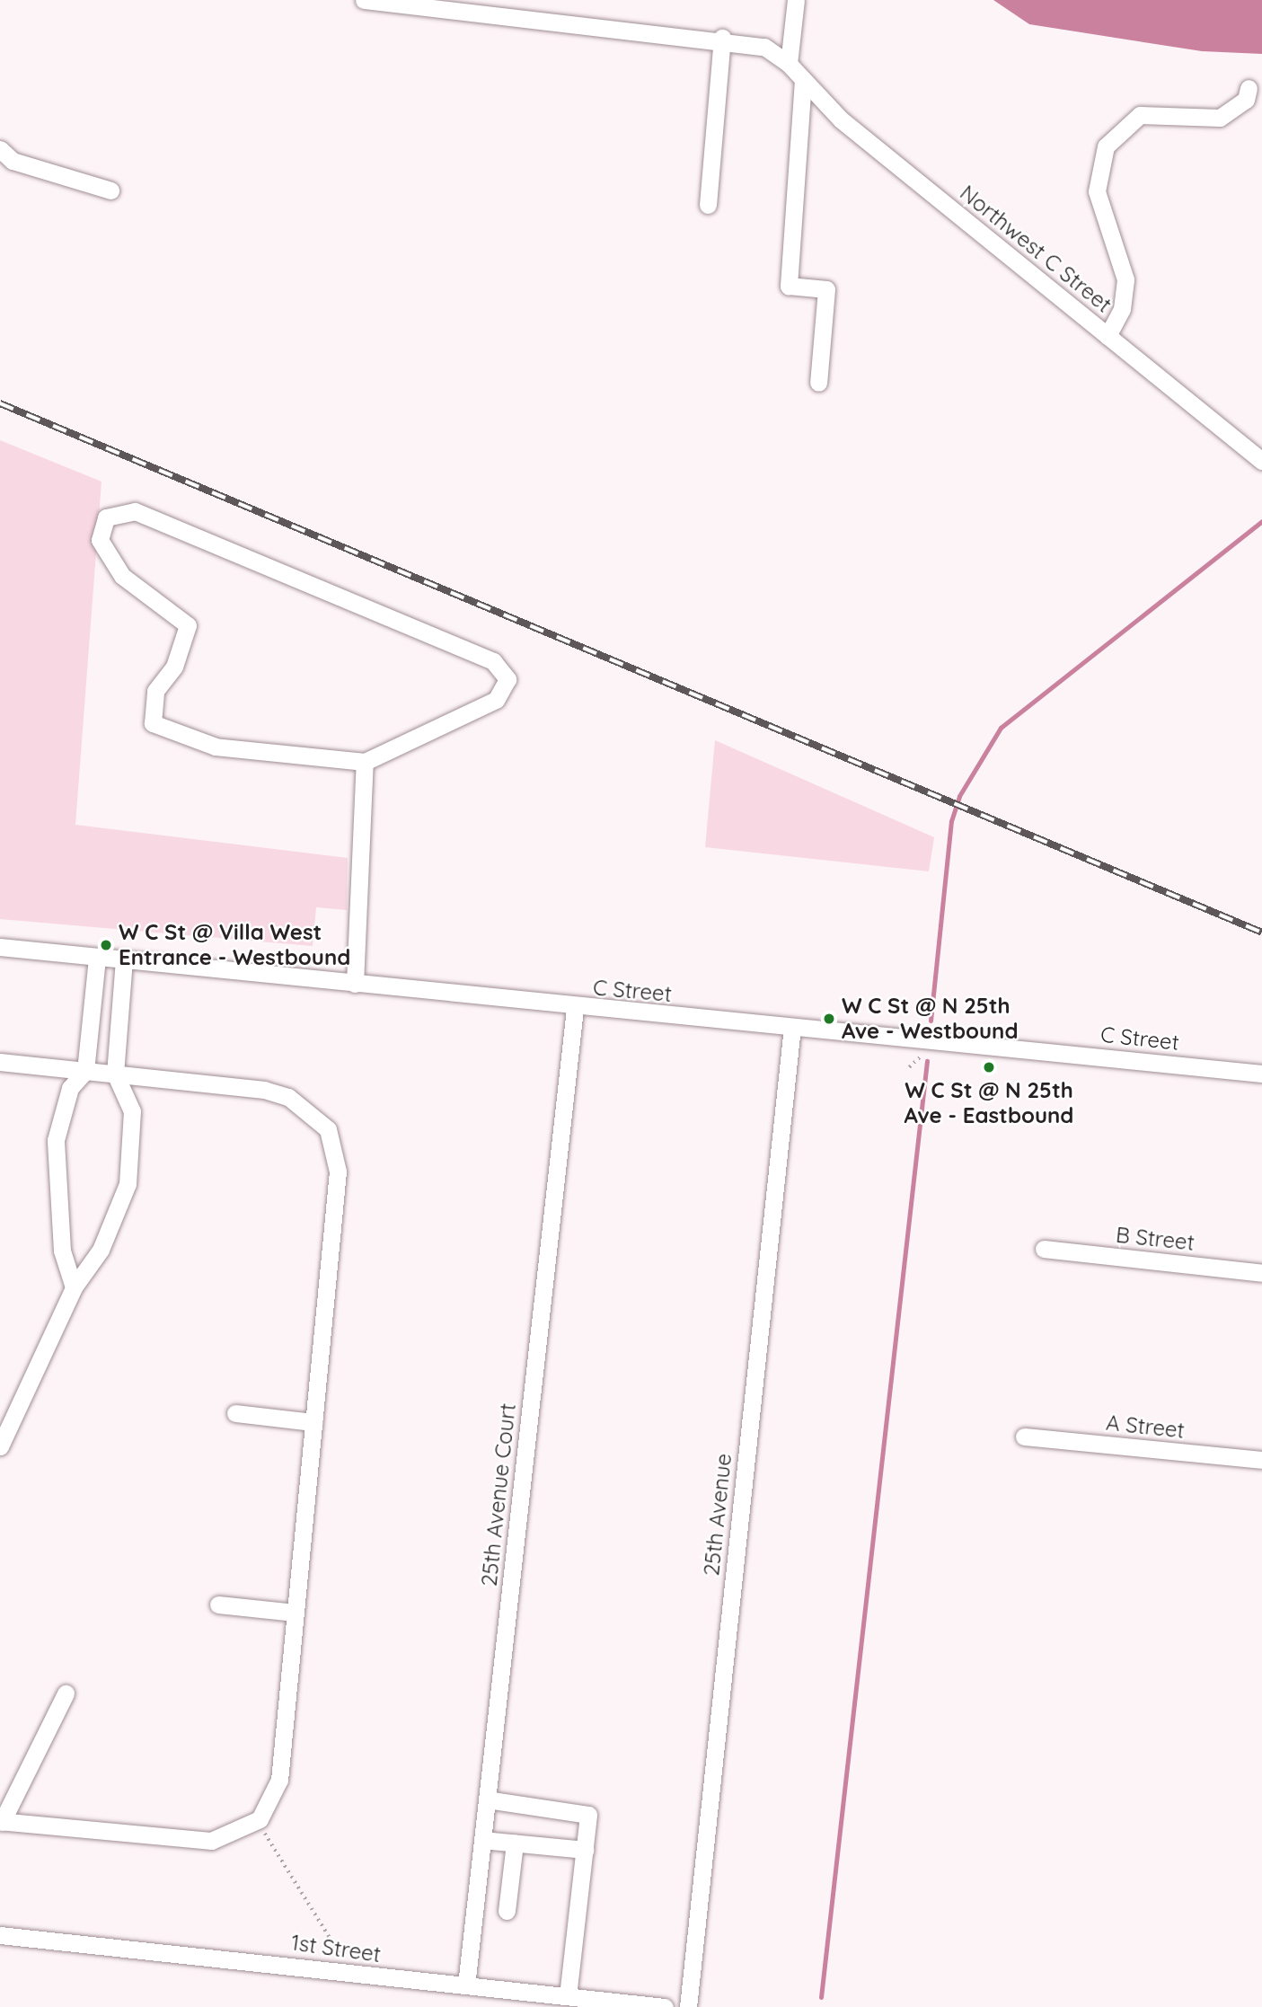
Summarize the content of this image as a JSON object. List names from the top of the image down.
{
  "streets": {
    "street": [
      "Northwest C Street",
      "C Street",
      "B Street",
      "A Street",
      "25th Avenue Court",
      "25th Avenue",
      "1st Street"
    ]
  },
  "crossings": [
    ["C Street", "25th Avenue Court"],
    ["C Street", "25th Avenue"],
    ["25th Avenue Court", "1st Street"]
  ],
  "places": ["W C St @ Villa West Entrance - Westbound", "W C St @ N 25th Ave - Westbound", "W C St @ N 25th Ave - Eastbound"]
}
